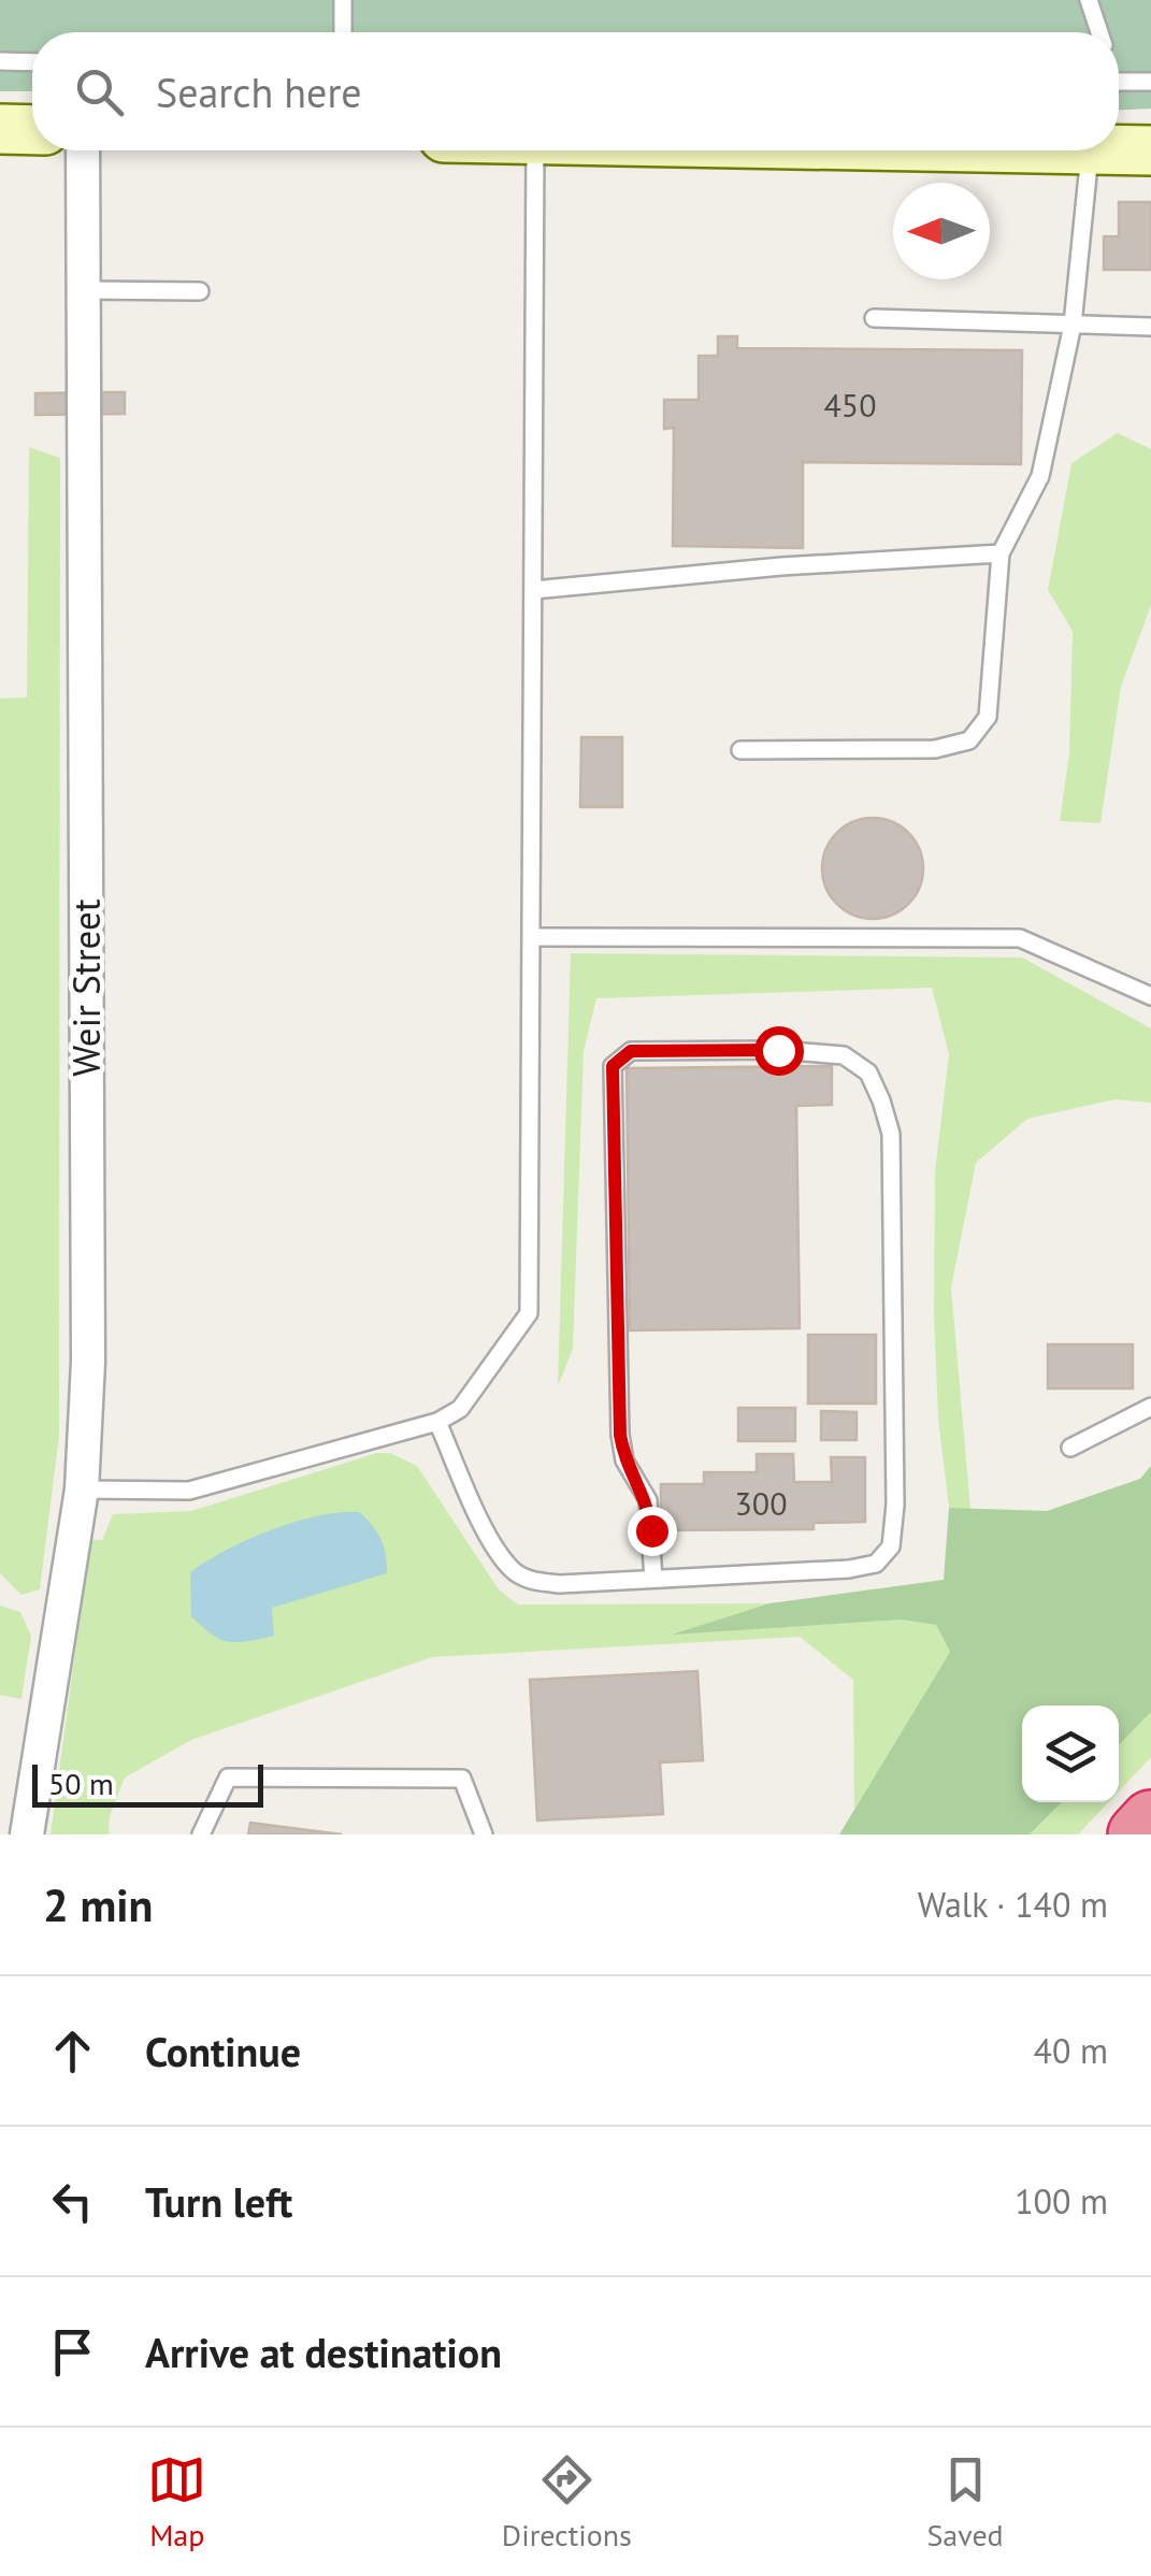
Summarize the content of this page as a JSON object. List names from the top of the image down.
{
  "streets": {
    "street": ["Weir Street"]
  },
  "house_numbers": ["450", "300"],
  "scale_bar": "50 m",
  "north": "left",
  "page": {
    "search": "Search here",
    "scale": "50 m",
    "heading": ["2 min", "Walk · 140 m"],
    "list": [
      ["Continue", "40 m"],
      ["Turn left", "100 m"],
      "Arrive at destination"
    ],
    "nav": ["Map", "Directions", "Saved"]
  }
}
